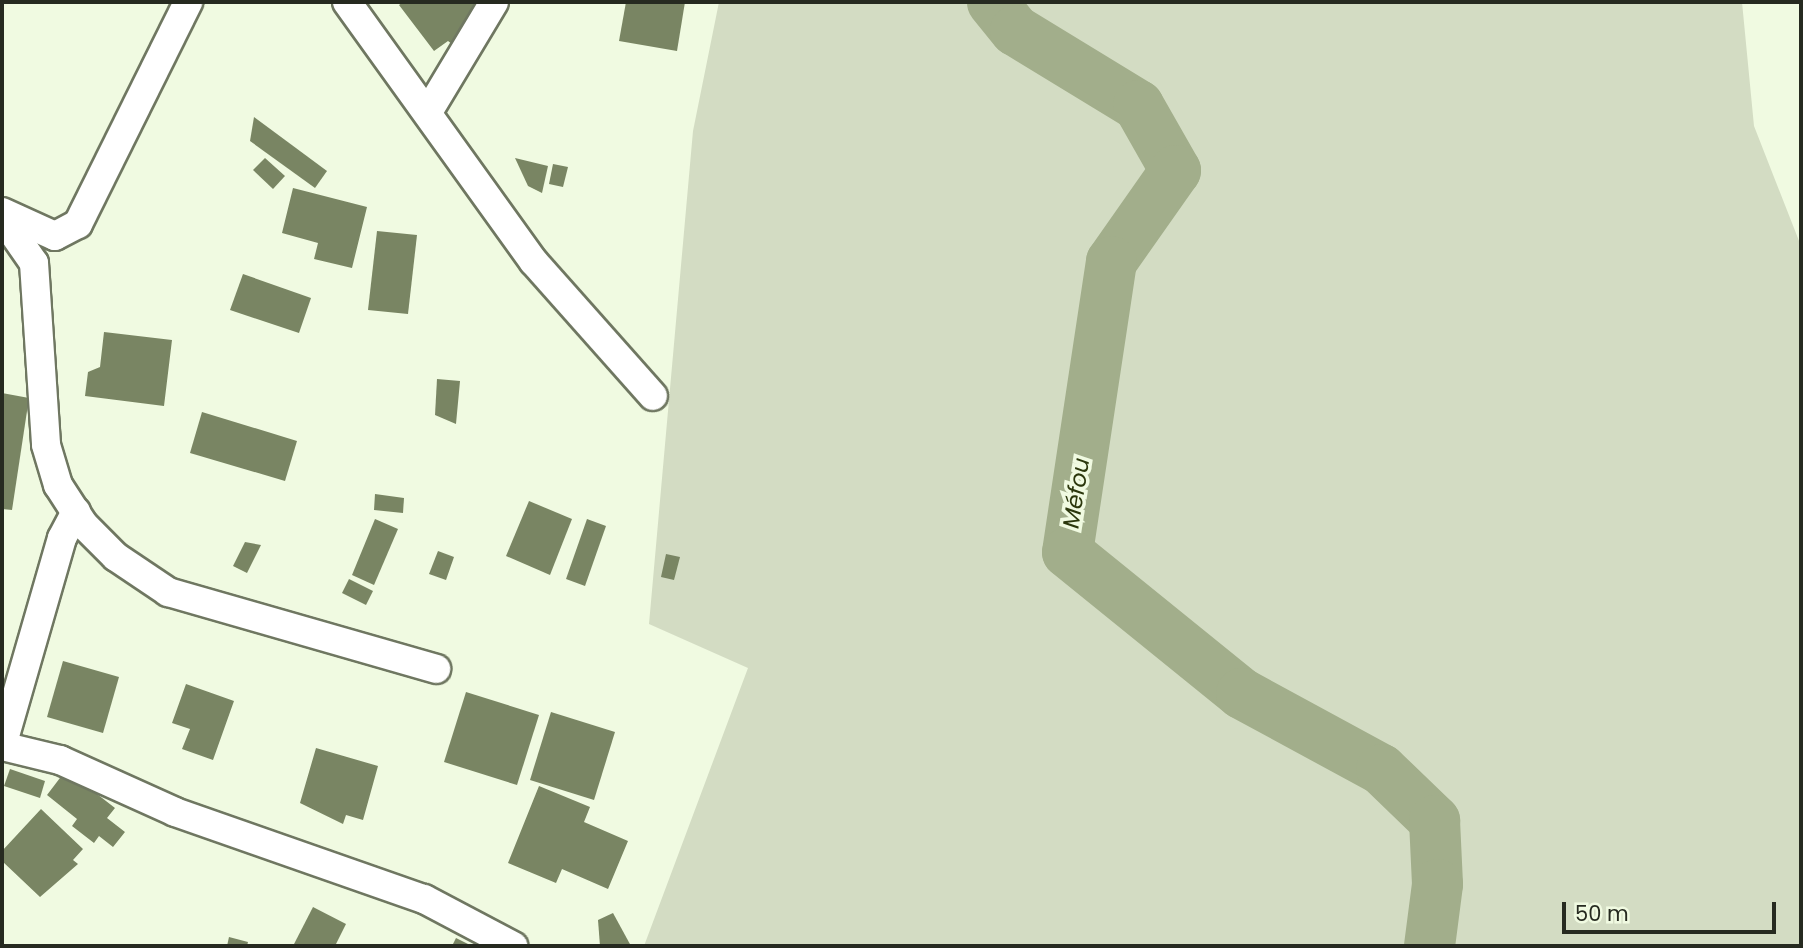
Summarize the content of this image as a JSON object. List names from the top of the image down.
{
  "water": ["Méfou"],
  "scale_bar": "50 m"
}
